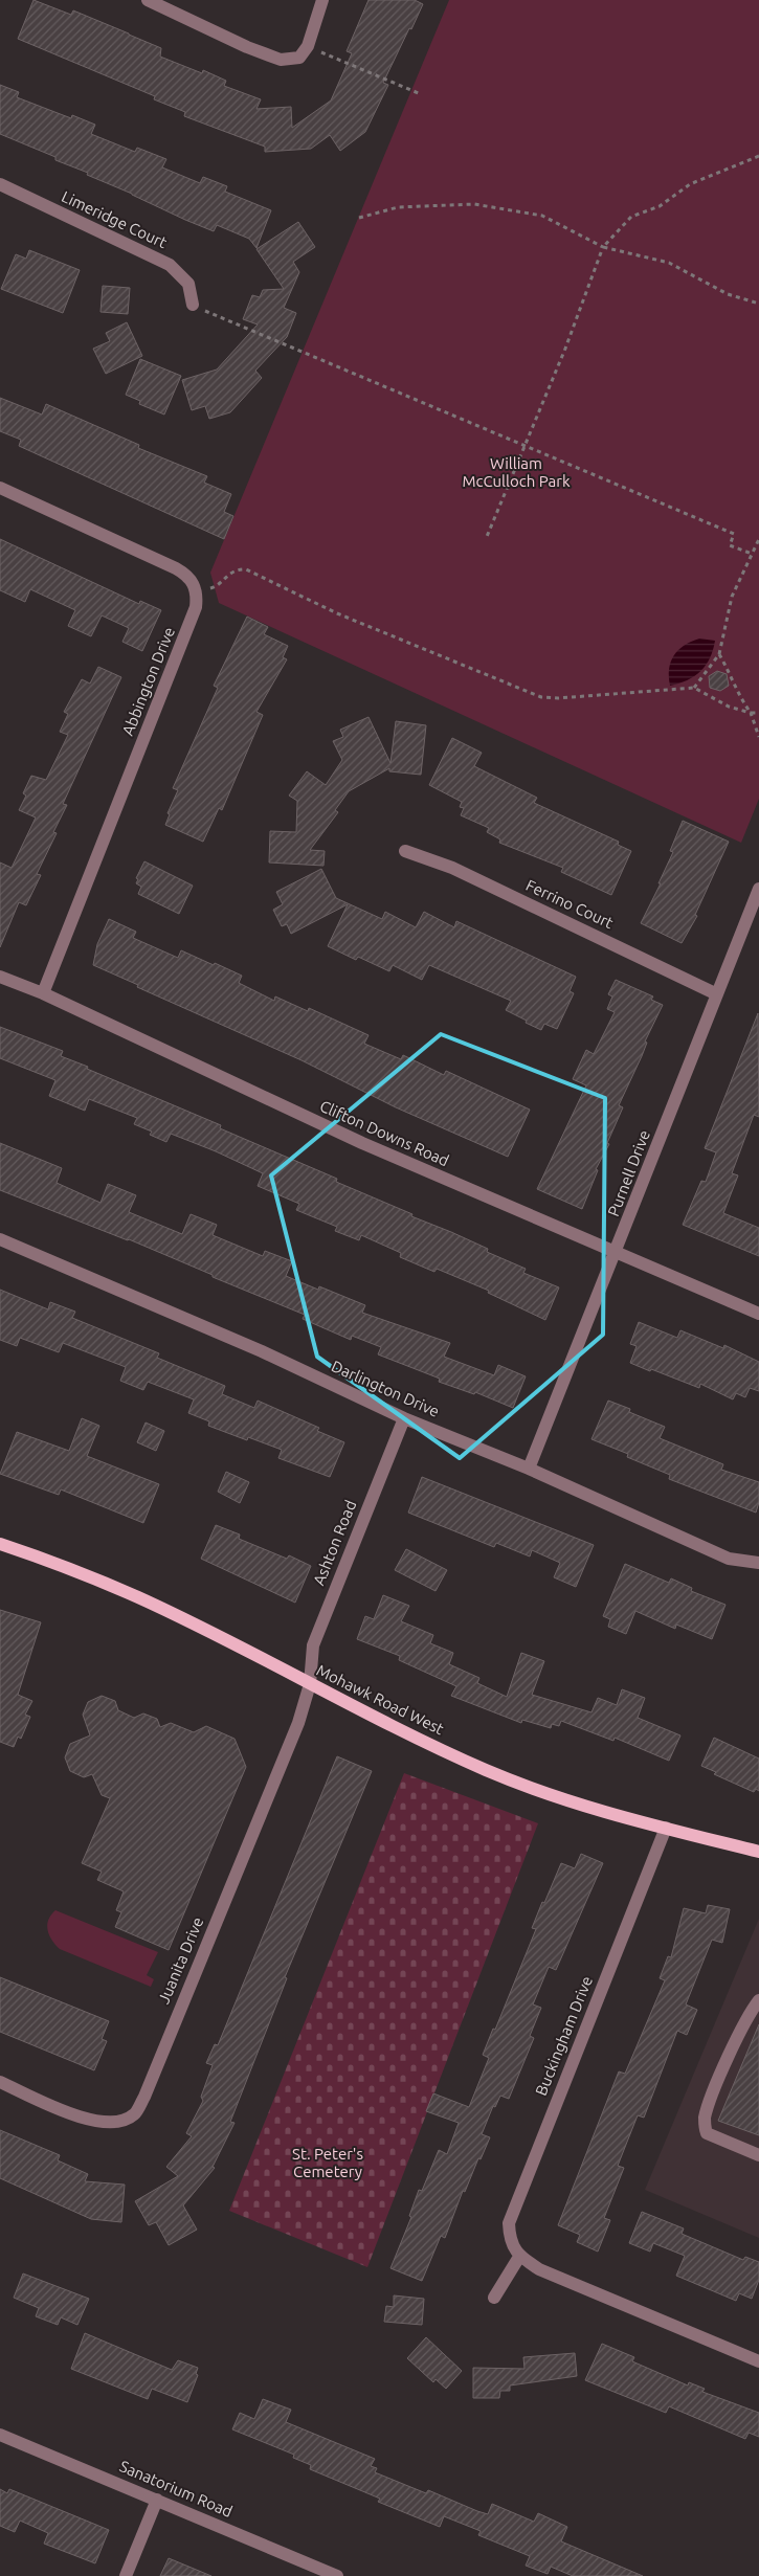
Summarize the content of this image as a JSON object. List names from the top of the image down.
{
  "streets": {
    "main road": ["Mohawk Road West"],
    "street": [
      "Limeridge Court",
      "Abbington Drive",
      "Ferrino Court",
      "Clifton Downs Road",
      "Purnell Drive",
      "Darlington Drive",
      "Ashton Road",
      "Juanita Drive",
      "Buckingham Drive",
      "Sanatorium Road"
    ]
  },
  "crossings": [
    ["Abbington Drive", "Clifton Downs Road"],
    ["Ferrino Court", "Purnell Drive"],
    ["Clifton Downs Road", "Purnell Drive"],
    ["Purnell Drive", "Darlington Drive"],
    ["Darlington Drive", "Ashton Road"],
    ["Ashton Road", "Mohawk Road West"],
    ["Ashton Road", "Juanita Drive"],
    ["Mohawk Road West", "Juanita Drive"],
    ["Mohawk Road West", "Buckingham Drive"]
  ],
  "parks": ["William McCulloch Park", "St. Peter's Cemetery"]
}
